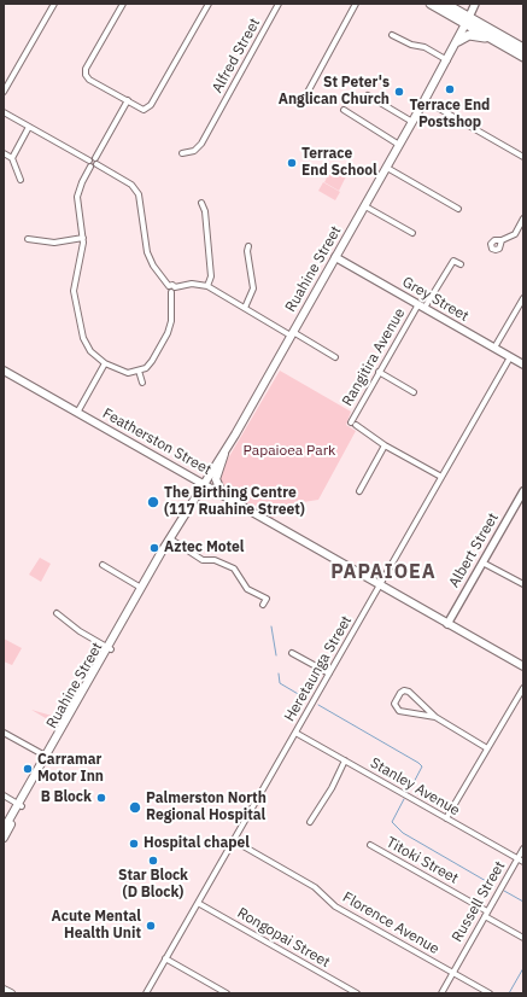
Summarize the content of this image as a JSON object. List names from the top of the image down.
{
  "streets": {
    "main road": ["Ruahine Street", "Featherston Street"],
    "street": [
      "Alfred Street",
      "Grey Street",
      "Rangitira Avenue",
      "Albert Street",
      "Heretaunga Street",
      "Stanley Avenue",
      "Titoki Street",
      "Russell Street",
      "Florence Avenue",
      "Rongopai Street"
    ]
  },
  "crossings": [
    ["Ruahine Street", "Grey Street"],
    ["Ruahine Street", "Featherston Street"],
    ["Grey Street", "Rangitira Avenue"],
    ["Grey Street", "Heretaunga Street"],
    ["Featherston Street", "Albert Street"],
    ["Featherston Street", "Heretaunga Street"],
    ["Heretaunga Street", "Stanley Avenue"],
    ["Heretaunga Street", "Florence Avenue"],
    ["Heretaunga Street", "Rongopai Street"],
    ["Stanley Avenue", "Russell Street"],
    ["Titoki Street", "Russell Street"],
    ["Russell Street", "Florence Avenue"]
  ],
  "districts": ["PAPAIOEA"],
  "parks": ["Papaioea Park"],
  "places": [
    "Terrace End Postshop",
    "St Peter's Anglican Church",
    "Terrace End School",
    "The Birthing Centre (117 Ruahine Street)",
    "Aztec Motel",
    "Carramar Motor Inn",
    "B Block",
    "Palmerston North Regional Hospital",
    "Hospital chapel",
    "Star Block (D Block)",
    "Acute Mental Health Unit"
  ]
}
